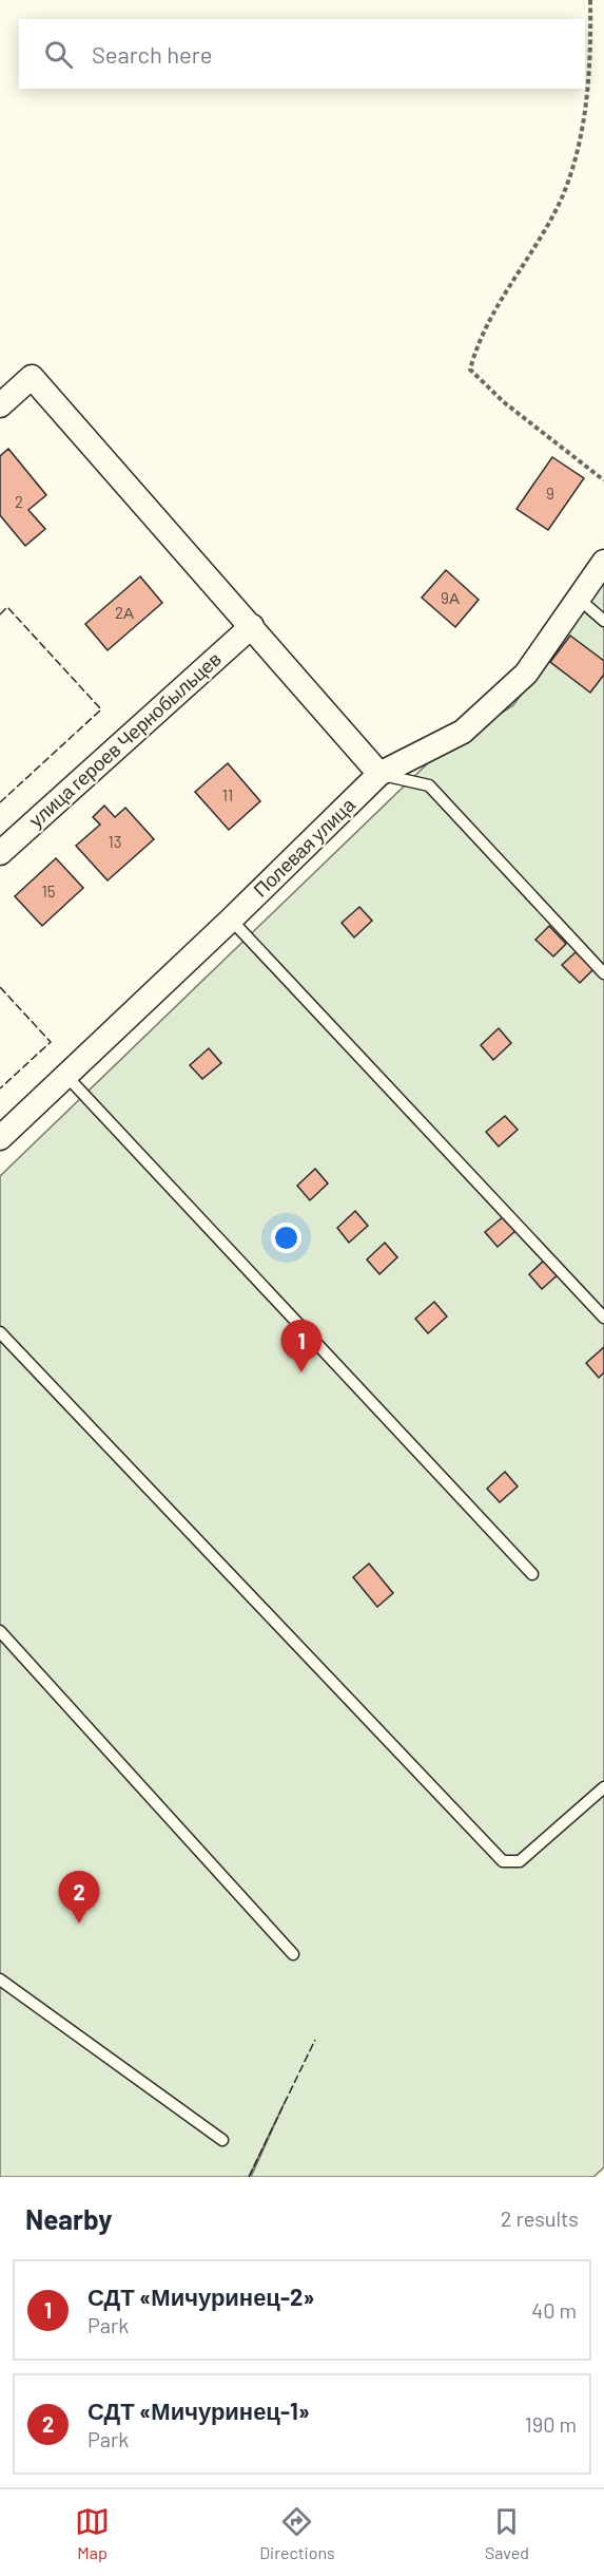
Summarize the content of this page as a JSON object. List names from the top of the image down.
{
  "streets": {
    "street": ["улица героев Чернобыльцев", "Полевая улица"]
  },
  "house_numbers": [
    "9",
    "2",
    "9А",
    "2А",
    "11",
    "13",
    "15"
  ],
  "page": {
    "search": "Search here",
    "pins": ["1", "2"],
    "heading": ["Nearby", "2 results"],
    "list": [
      {
        "mark": "1",
        "name": "СДТ «Мичуринец-2»",
        "note": "Park",
        "value": "40 m"
      },
      {
        "mark": "2",
        "name": "СДТ «Мичуринец-1»",
        "note": "Park",
        "value": "190 m"
      }
    ],
    "nav": ["Map", "Directions", "Saved"]
  }
}
